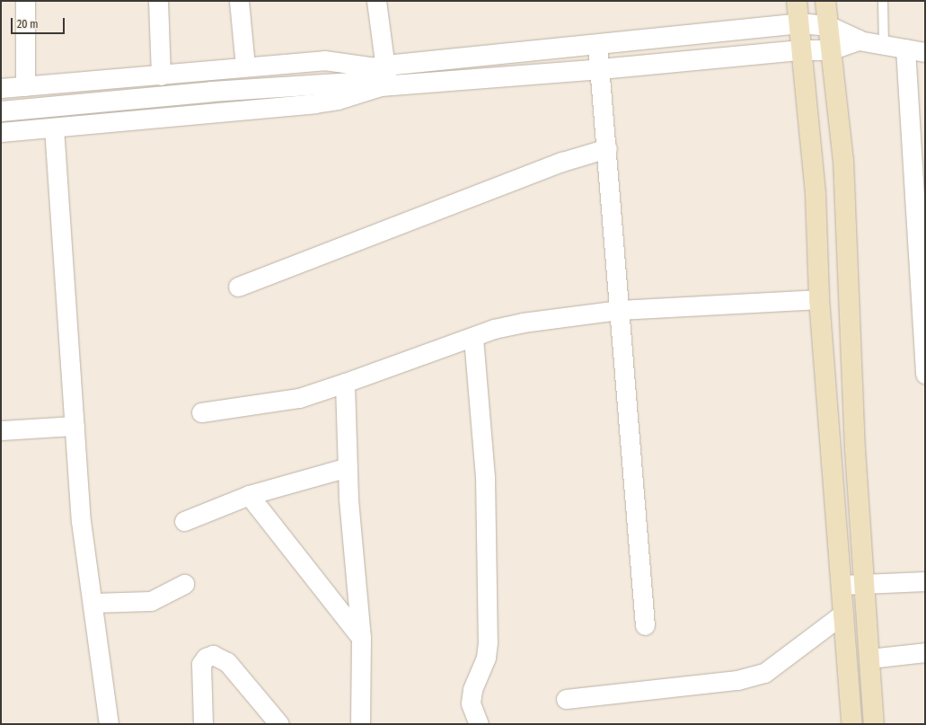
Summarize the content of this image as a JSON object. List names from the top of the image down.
{
  "scale_bar": "20 m"
}
